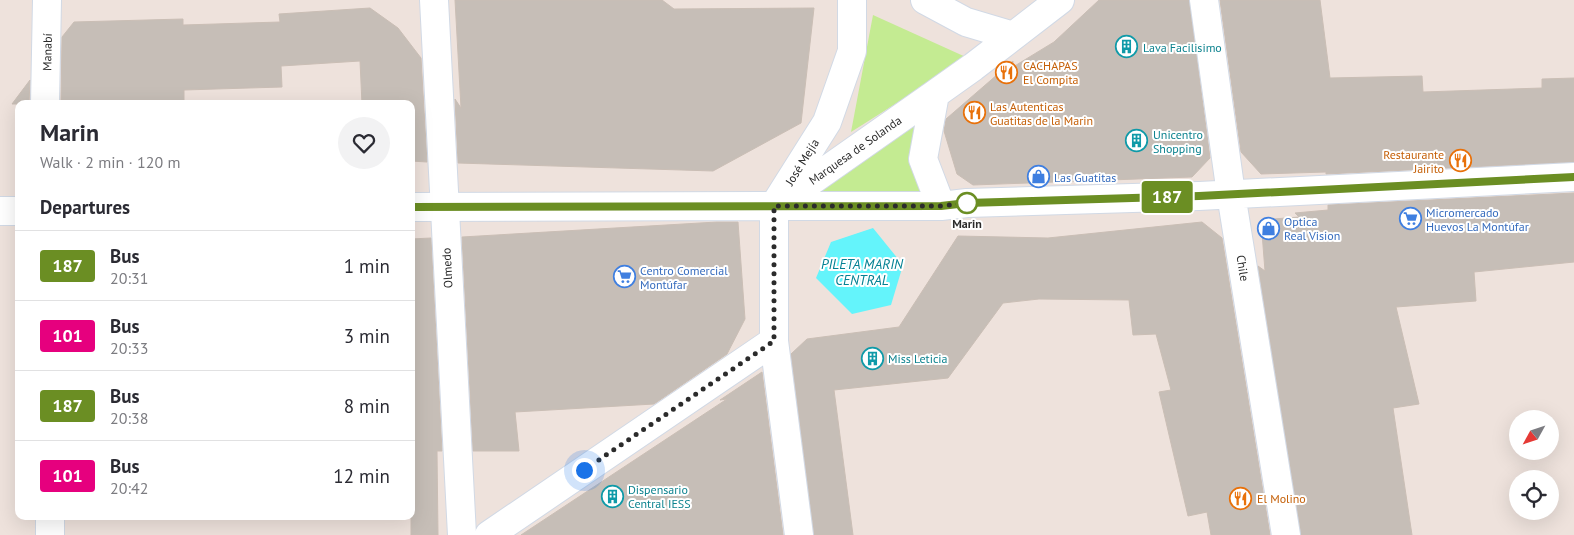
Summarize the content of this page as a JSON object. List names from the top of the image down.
{
  "streets": {
    "street": [
      "Manabí",
      "Marquesa de Solanda",
      "José Mejía",
      "Olmedo",
      "Chile"
    ]
  },
  "crossings": [
    ["Marquesa de Solanda", "José Mejía"]
  ],
  "water": ["PILETA MARIN CENTRAL"],
  "places": {
    "building": [
      "Lava Facilisimo",
      "Unicentro Shopping",
      "Miss Leticia",
      "Dispensario Central IESS"
    ],
    "restaurant": [
      "CACHAPAS El Compita",
      "Las Autenticas Guatitas de la Marin",
      "Restaurante Jairito",
      "El Molino"
    ],
    "shop": ["Las Guatitas", "Optica Real Vision"],
    "other": ["Marin"],
    "supermarket": ["Micromercado Huevos La Montúfar", "Centro Comercial Montúfar"]
  },
  "lines": ["bus line 187"],
  "north": "bottom left",
  "page": {
    "on_map": "187",
    "heading": [
      ["Marin", "Walk · 2 min · 120 m"],
      "Departures"
    ],
    "list": [
      {
        "mark": "187",
        "name": "Bus",
        "note": "20:31",
        "value": "1 min"
      },
      {
        "mark": "101",
        "name": "Bus",
        "note": "20:33",
        "value": "3 min"
      },
      {
        "mark": "187",
        "name": "Bus",
        "note": "20:38",
        "value": "8 min"
      },
      {
        "mark": "101",
        "name": "Bus",
        "note": "20:42",
        "value": "12 min"
      }
    ]
  }
}
